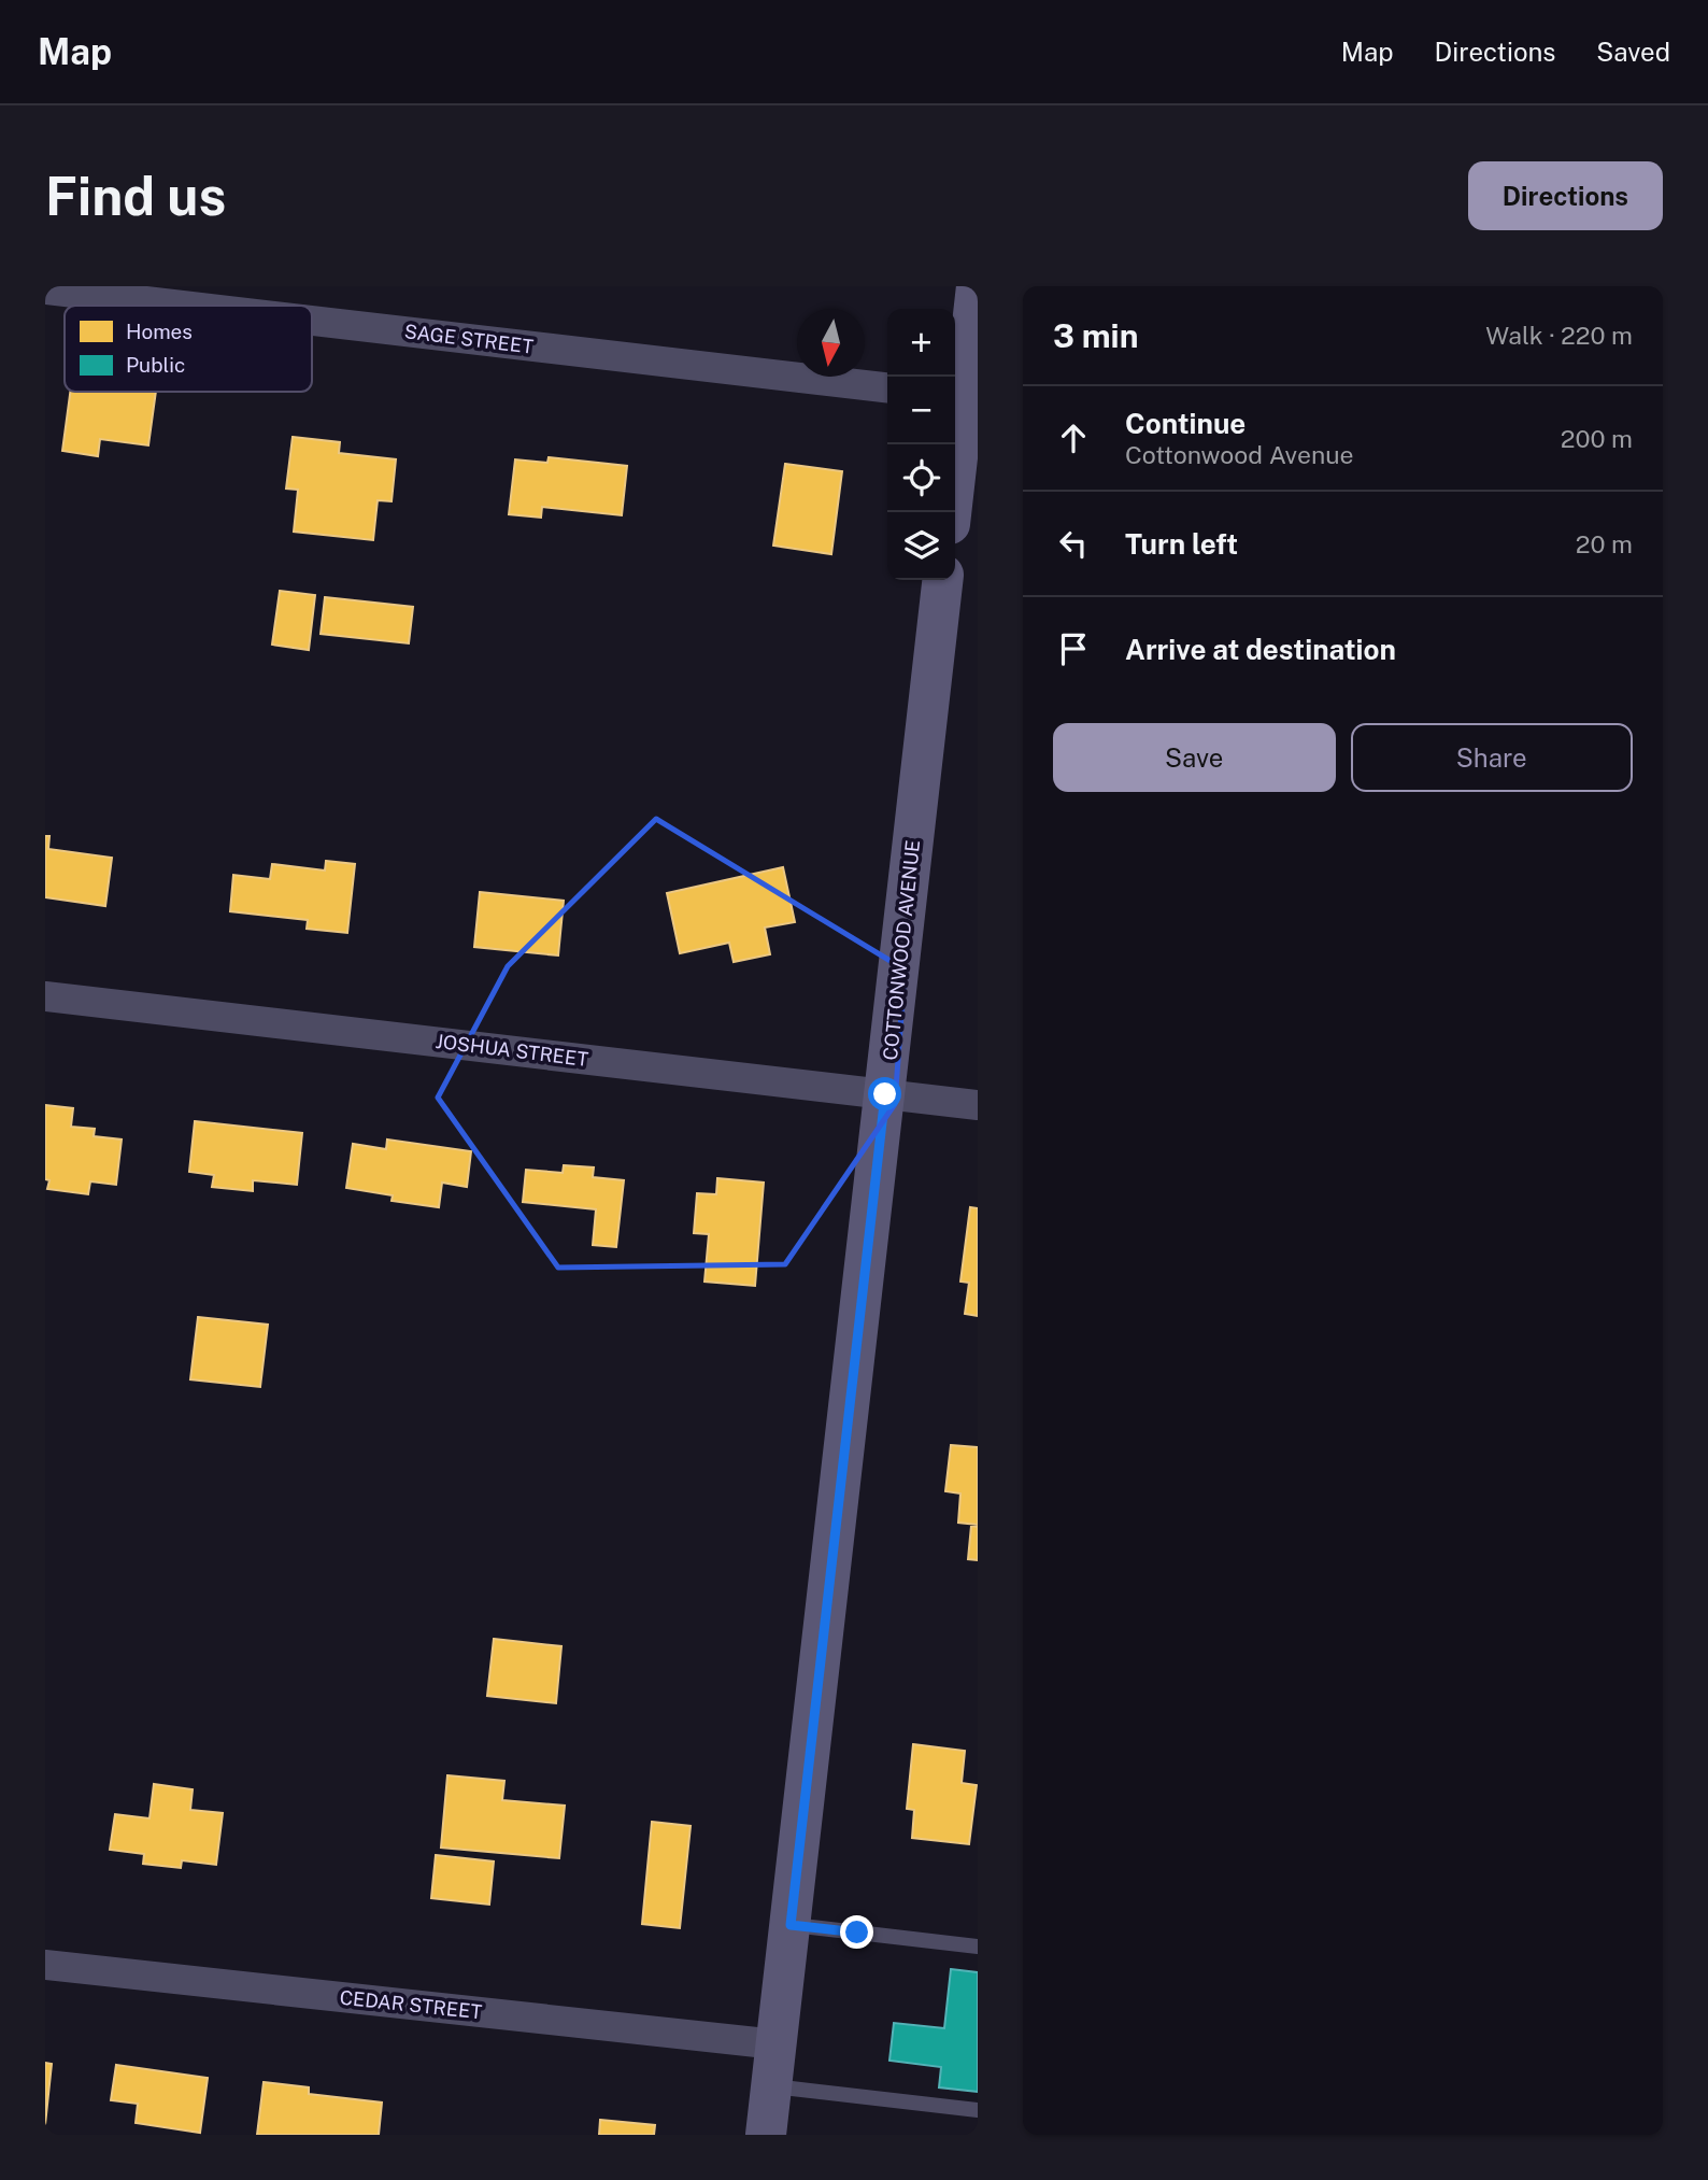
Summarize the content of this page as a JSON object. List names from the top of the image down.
{
  "streets": {
    "street": [
      "SAGE STREET",
      "COTTONWOOD AVENUE",
      "JOSHUA STREET",
      "CEDAR STREET"
    ]
  },
  "crossings": [
    ["COTTONWOOD AVENUE", "JOSHUA STREET"],
    ["COTTONWOOD AVENUE", "CEDAR STREET"]
  ],
  "legend": ["Homes", "Public"],
  "north": "bottom",
  "page": {
    "header": "Map",
    "nav": ["Map", "Directions", "Saved"],
    "buttons": [
      "Directions",
      ["Save", "Share"]
    ],
    "title": "Find us",
    "heading": ["3 min", "Walk · 220 m"],
    "map_buttons": ["+", "−"],
    "list": [
      ["Continue", "Cottonwood Avenue", "200 m"],
      ["Turn left", "20 m"],
      "Arrive at destination"
    ]
  }
}
